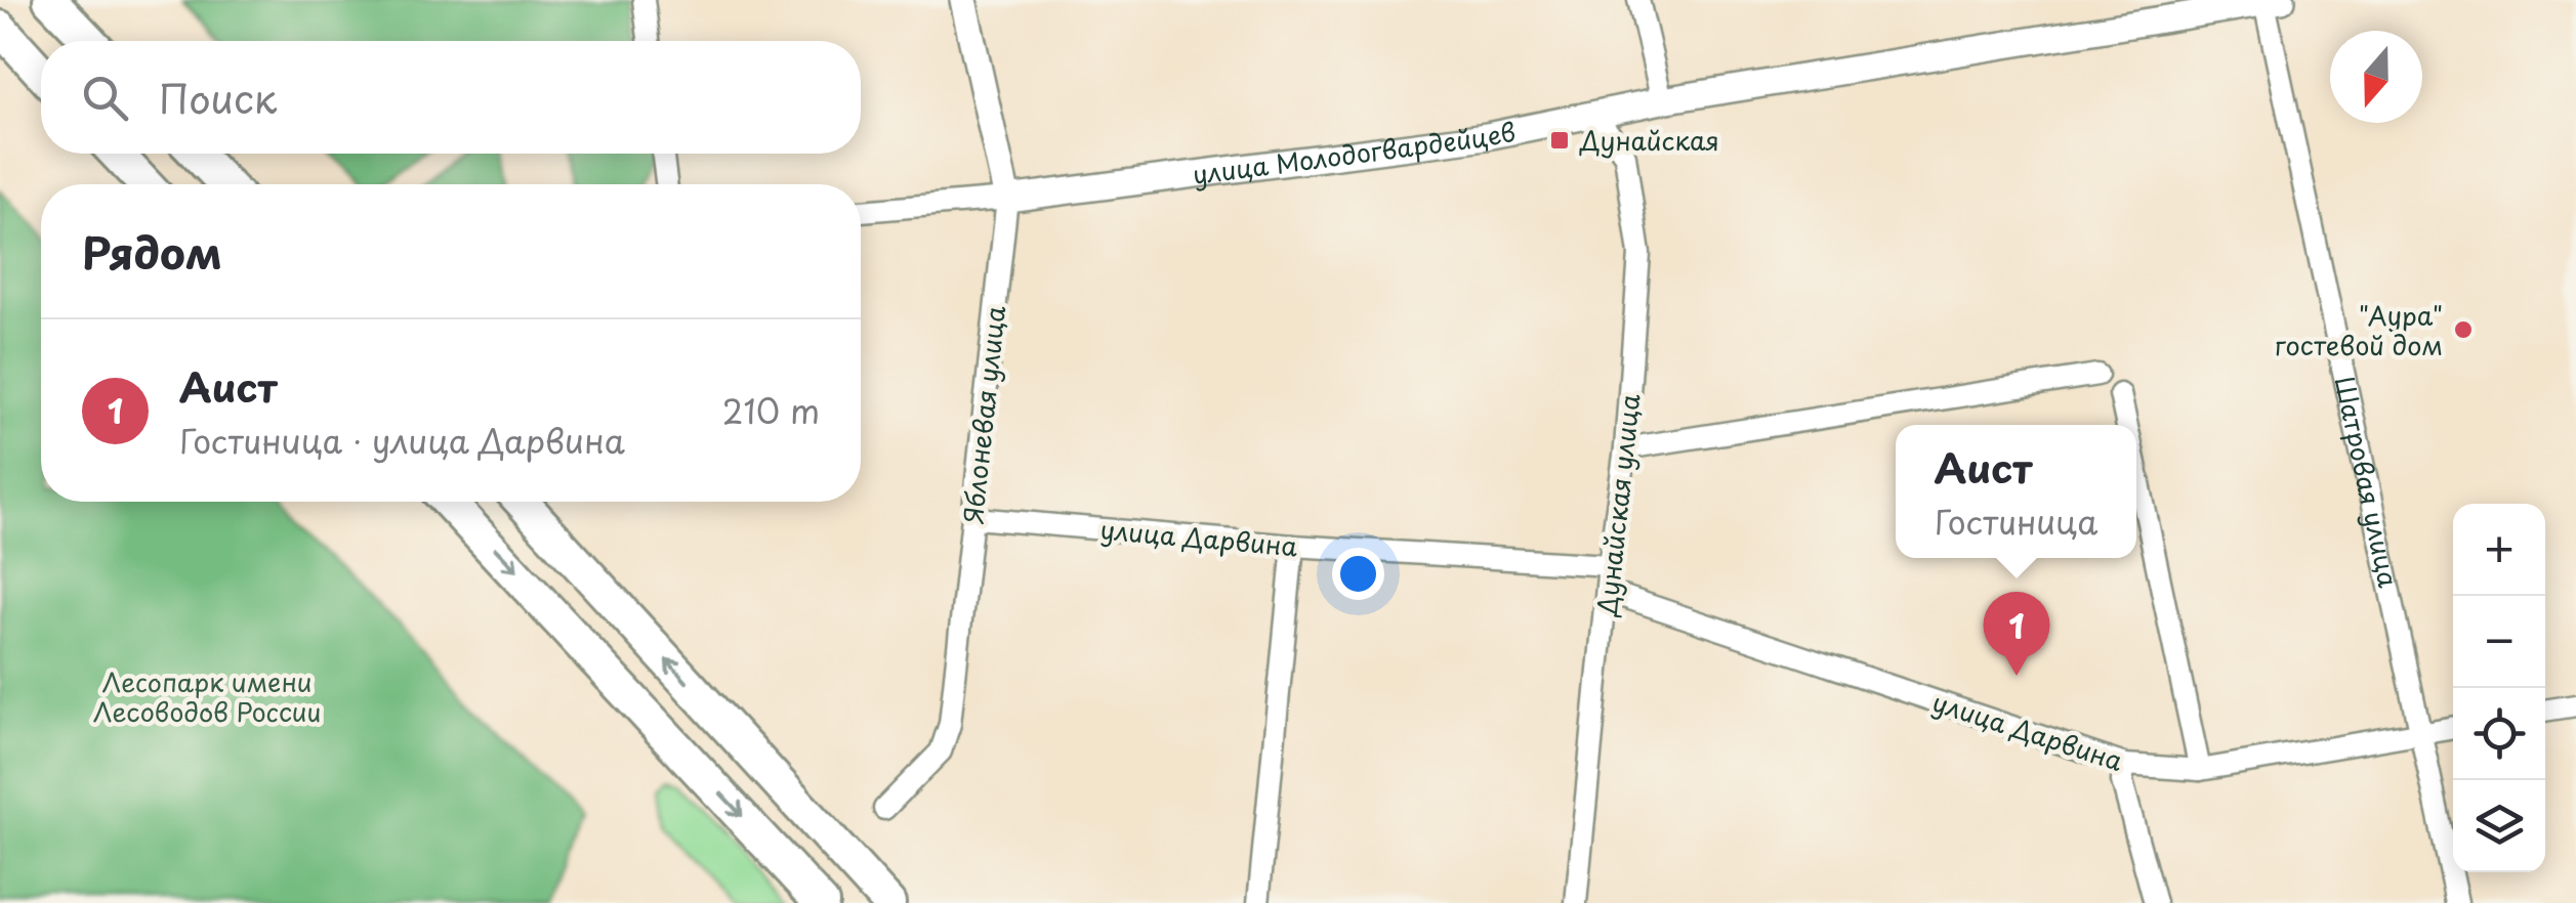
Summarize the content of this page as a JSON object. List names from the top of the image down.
{
  "streets": {
    "street": [
      "улица Молодогвардейцев",
      "Яблоневая улица",
      "Шатровая улица",
      "Дунайская улица",
      "улица Дарвина"
    ]
  },
  "crossings": [
    ["улица Молодогвардейцев", "Яблоневая улица"],
    ["улица Молодогвардейцев", "Шатровая улица"],
    ["улица Молодогвардейцев", "Дунайская улица"],
    ["Яблоневая улица", "улица Дарвина"],
    ["Шатровая улица", "улица Дарвина"],
    ["Дунайская улица", "улица Дарвина"]
  ],
  "parks": ["Лесопарк имени Лесоводов России"],
  "places": {
    "transit": ["Дунайская"],
    "other": ["\"Аура\" гостевой дом"]
  },
  "north": "bottom",
  "page": {
    "search": "Поиск",
    "heading": "Рядом",
    "list": [
      {
        "mark": "1",
        "name": "Аист",
        "note": "Гостиница · улица Дарвина",
        "value": "210 m"
      }
    ],
    "popup": ["Аист", "Гостиница"],
    "map_buttons": ["+", "−"],
    "pins": "1"
  }
}
